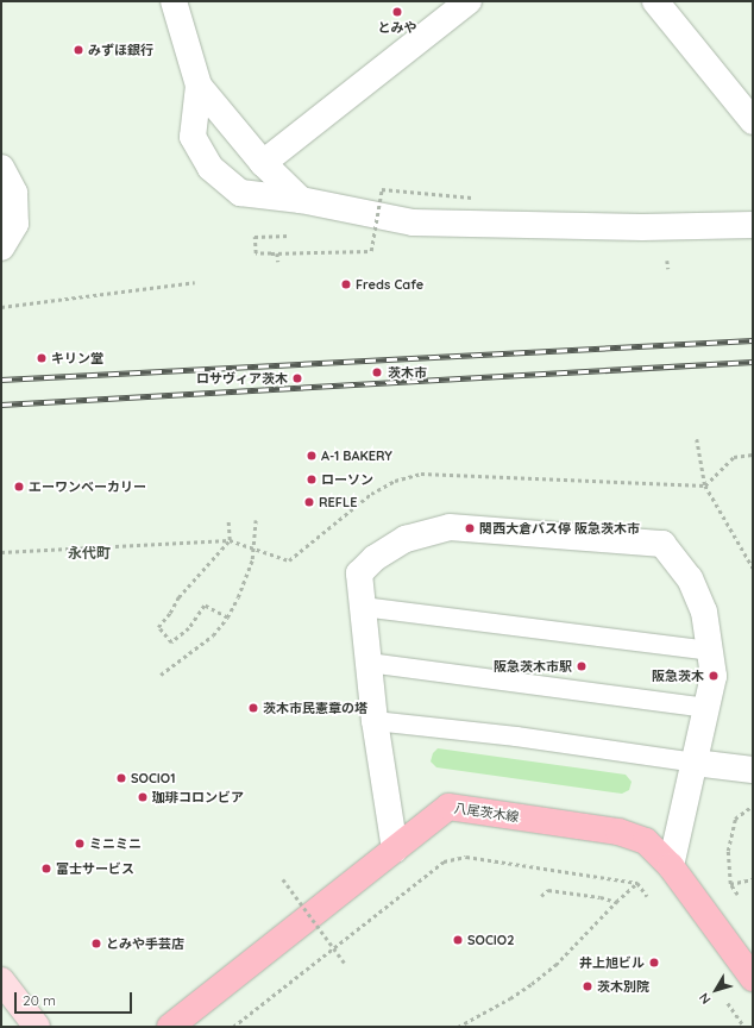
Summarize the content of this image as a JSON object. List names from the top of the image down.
{
  "streets": {
    "main road": ["八尾茨木線"]
  },
  "districts": ["永代町"],
  "places": [
    "とみや",
    "みずほ銀行",
    "Freds Cafe",
    "キリン堂",
    "茨木市",
    "ロサヴィア茨木",
    "A-1 BAKERY",
    "ローソン",
    "エーワンベーカリー",
    "REFLE",
    "関西大倉バス停 阪急茨木市",
    "阪急茨木市駅",
    "阪急茨木",
    "茨木市民憲章の塔",
    "SOCIO1",
    "珈琲コロンビア",
    "ミニミニ",
    "富士サービス",
    "SOCIO2",
    "とみや手芸店",
    "井上旭ビル",
    "茨木別院"
  ],
  "scale_bar": "20 m",
  "north": "bottom left"
}
